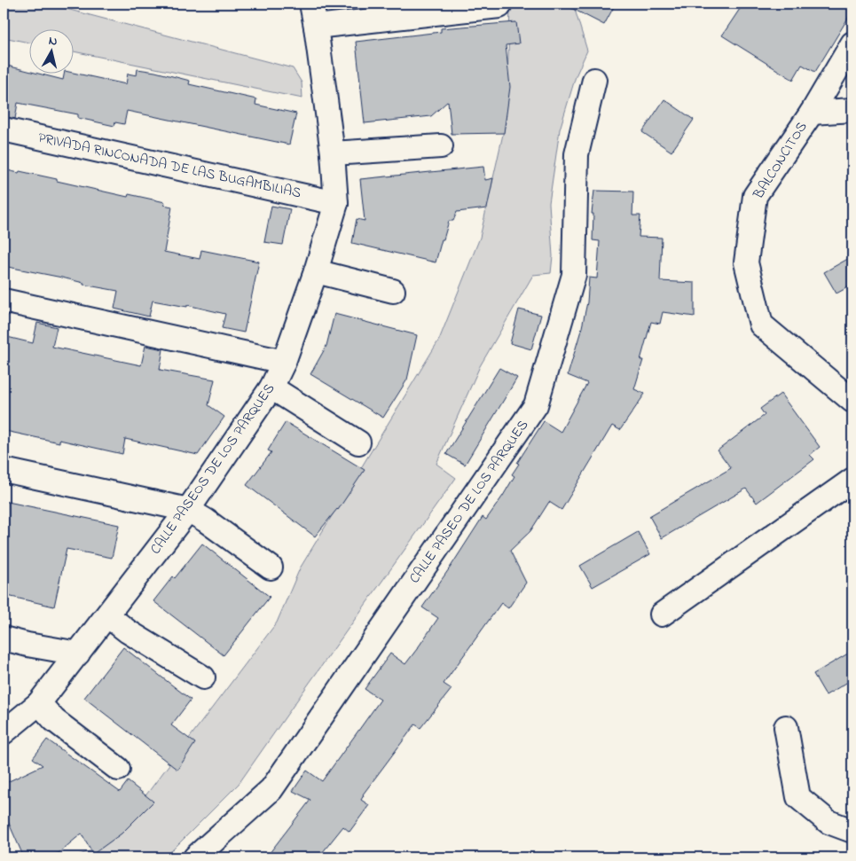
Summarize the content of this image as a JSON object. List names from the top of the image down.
{
  "streets": {
    "street": [
      "BALCONCITOS",
      "PRIVADA RINCONADA DE LAS BUGAMBILIAS",
      "CALLE PASEOS DE LOS PARQUES",
      "CALLE PASEO DE LOS PARQUES"
    ]
  },
  "crossings": [
    ["PRIVADA RINCONADA DE LAS BUGAMBILIAS", "CALLE PASEOS DE LOS PARQUES"]
  ],
  "north": "top"
}
